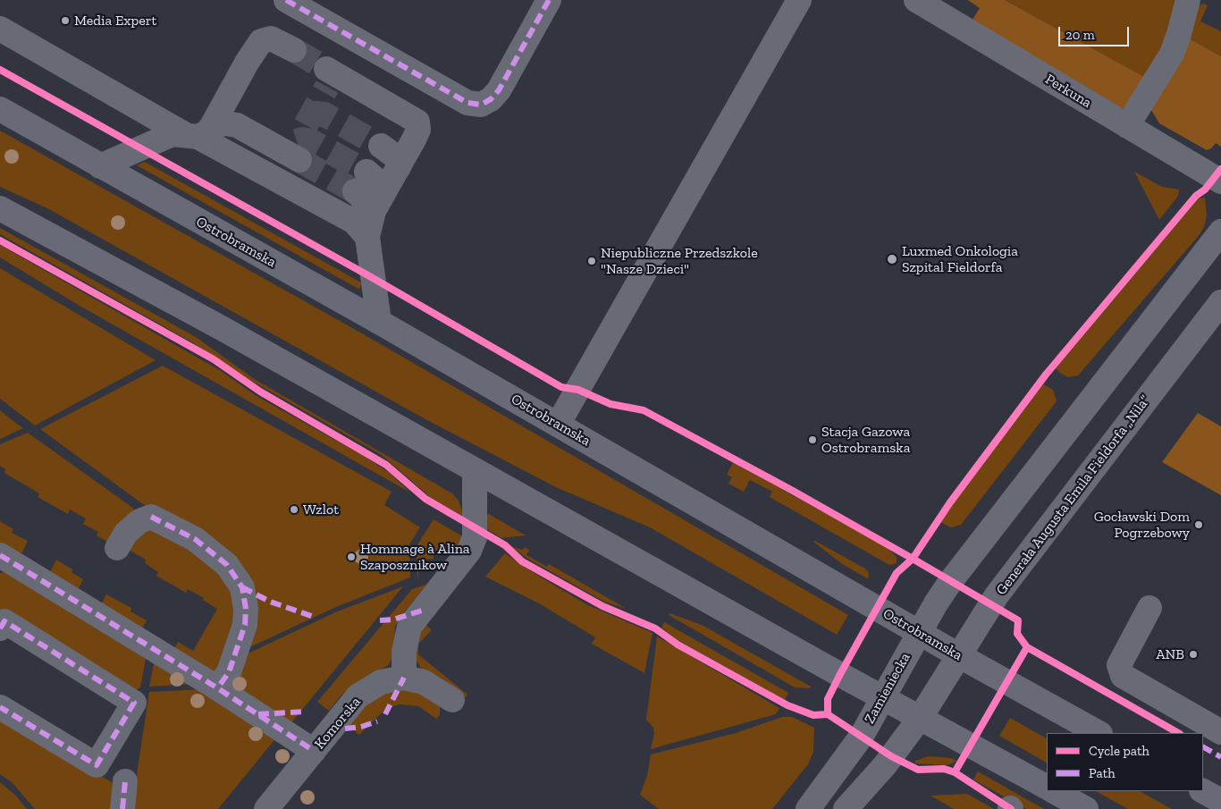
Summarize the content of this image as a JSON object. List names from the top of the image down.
{
  "streets": {
    "main road": ["Ostrobramska"],
    "street": [
      "Perkuna",
      "Generała Augusta Emila Fieldorfa „Nila”",
      "Zamieniecka",
      "Komorska"
    ]
  },
  "crossings": [
    ["Ostrobramska", "Generała Augusta Emila Fieldorfa „Nila”"],
    ["Ostrobramska", "Zamieniecka"]
  ],
  "places": [
    "Media Expert",
    "Luxmed Onkologia Szpital Fieldorfa",
    "Niepubliczne Przedszkole \"Nasze Dzieci\"",
    "Stacja Gazowa Ostrobramska",
    "Wzlot",
    "Gocławski Dom Pogrzebowy",
    "Hommage à Alina Szaposznikow",
    "ANB"
  ],
  "legend": ["Cycle path", "Path"],
  "scale_bar": "20 m"
}
